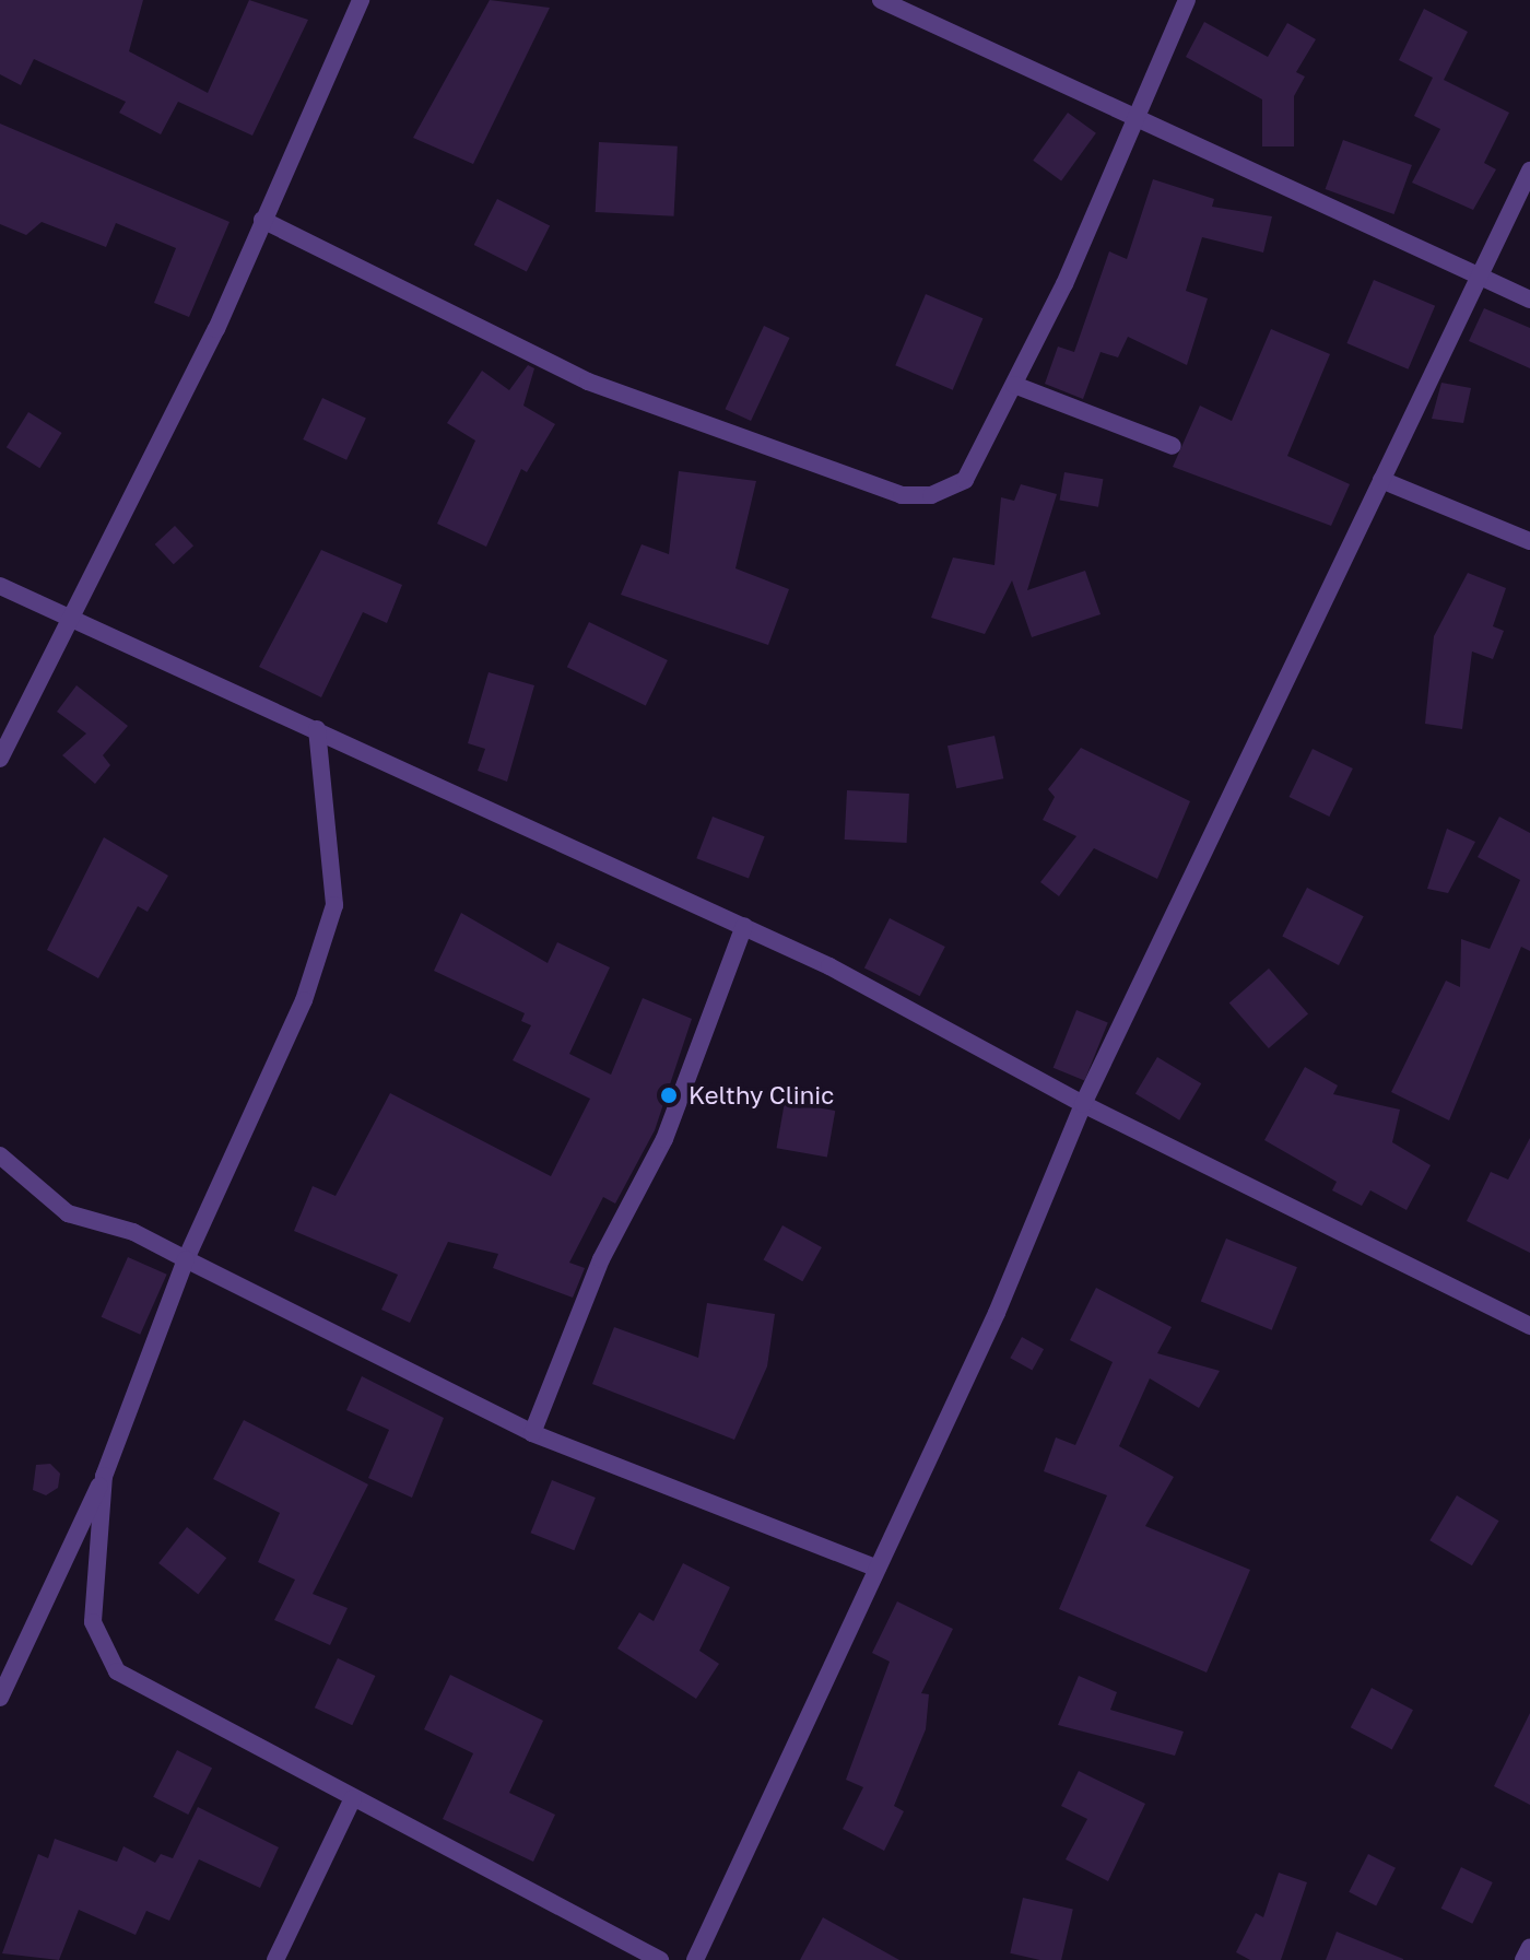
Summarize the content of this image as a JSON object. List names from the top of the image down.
{
  "places": ["Kelthy Clinic"]
}
